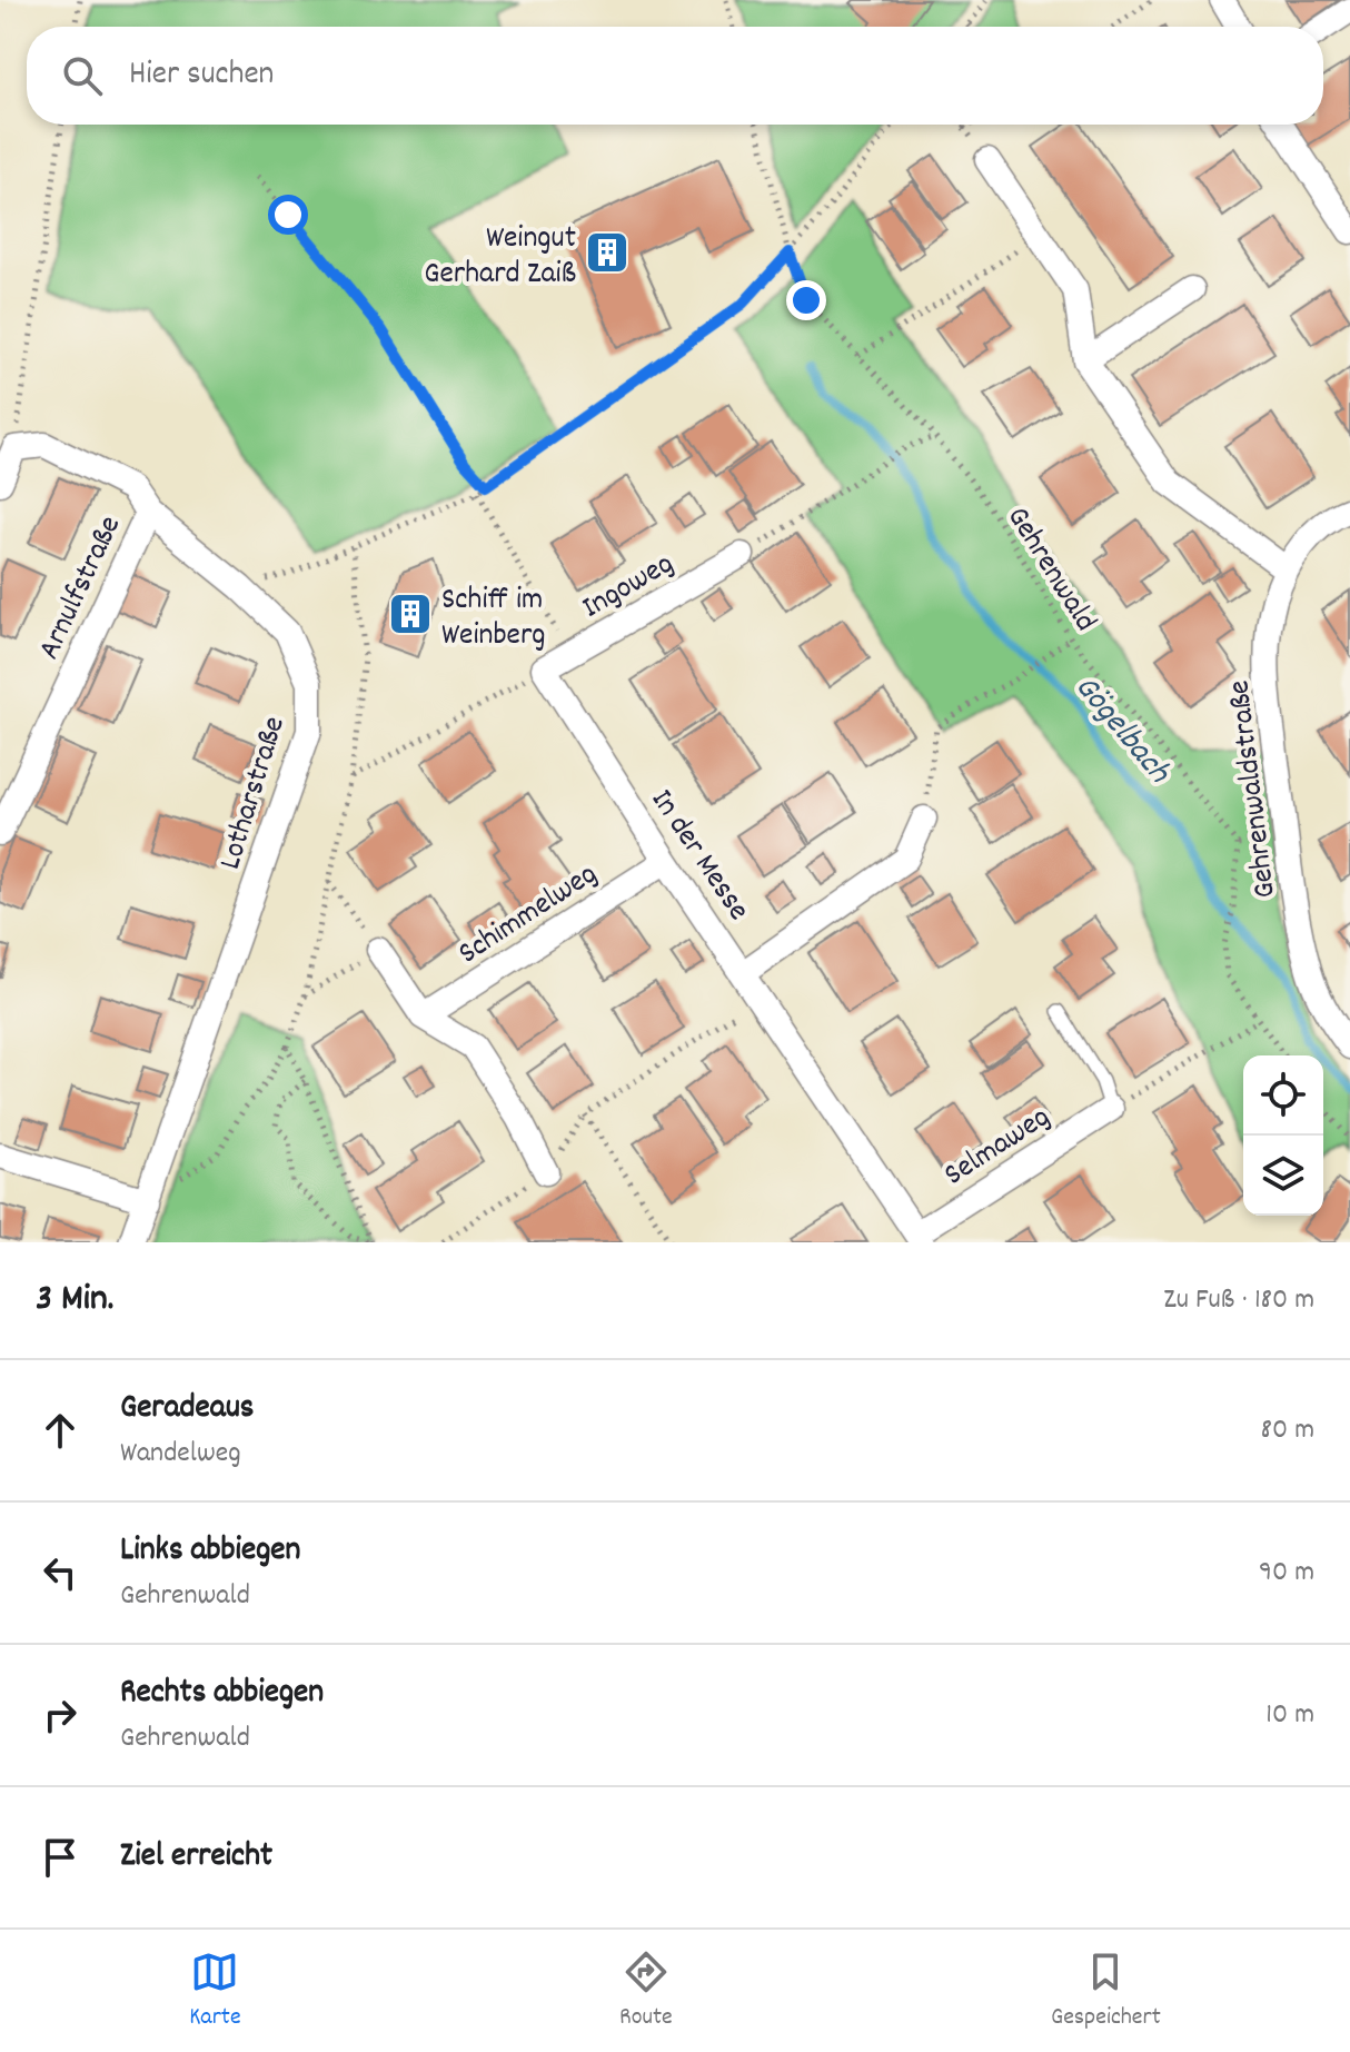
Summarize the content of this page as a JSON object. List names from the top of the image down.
{
  "streets": {
    "street": [
      "Ingoweg",
      "Arnulfstraße",
      "Gehrenwaldstraße",
      "Lotharstraße",
      "In der Messe",
      "Schimmelweg",
      "Selmaweg"
    ],
    "path": ["Gehrenwald"]
  },
  "crossings": [
    ["Ingoweg", "In der Messe"],
    ["Arnulfstraße", "Lotharstraße"],
    ["In der Messe", "Schimmelweg"],
    ["In der Messe", "Selmaweg"]
  ],
  "water": ["Gögelbach"],
  "places": {
    "building": ["Weingut Gerhard Zaiß", "Schiff im Weinberg"]
  },
  "page": {
    "search": "Hier suchen",
    "heading": ["3 Min.", "Zu Fuß · 180 m"],
    "list": [
      ["Geradeaus", "Wandelweg", "80 m"],
      ["Links abbiegen", "Gehrenwald", "90 m"],
      ["Rechts abbiegen", "Gehrenwald", "10 m"],
      "Ziel erreicht"
    ],
    "nav": ["Karte", "Route", "Gespeichert"]
  }
}
